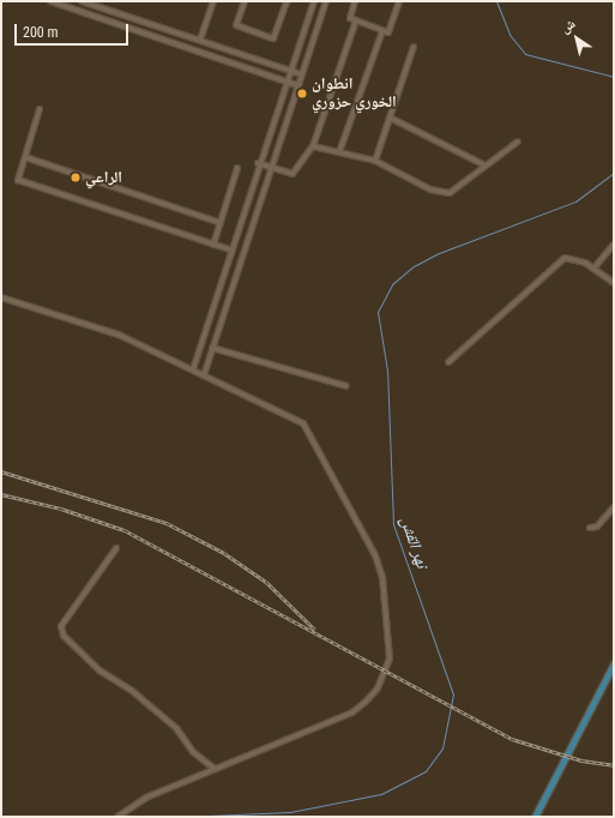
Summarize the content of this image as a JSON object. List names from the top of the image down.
{
  "water": ["نهر القش"],
  "places": ["انطوان الخوري حزوري", "الراعي"],
  "scale_bar": "200 m",
  "north": "top left"
}
